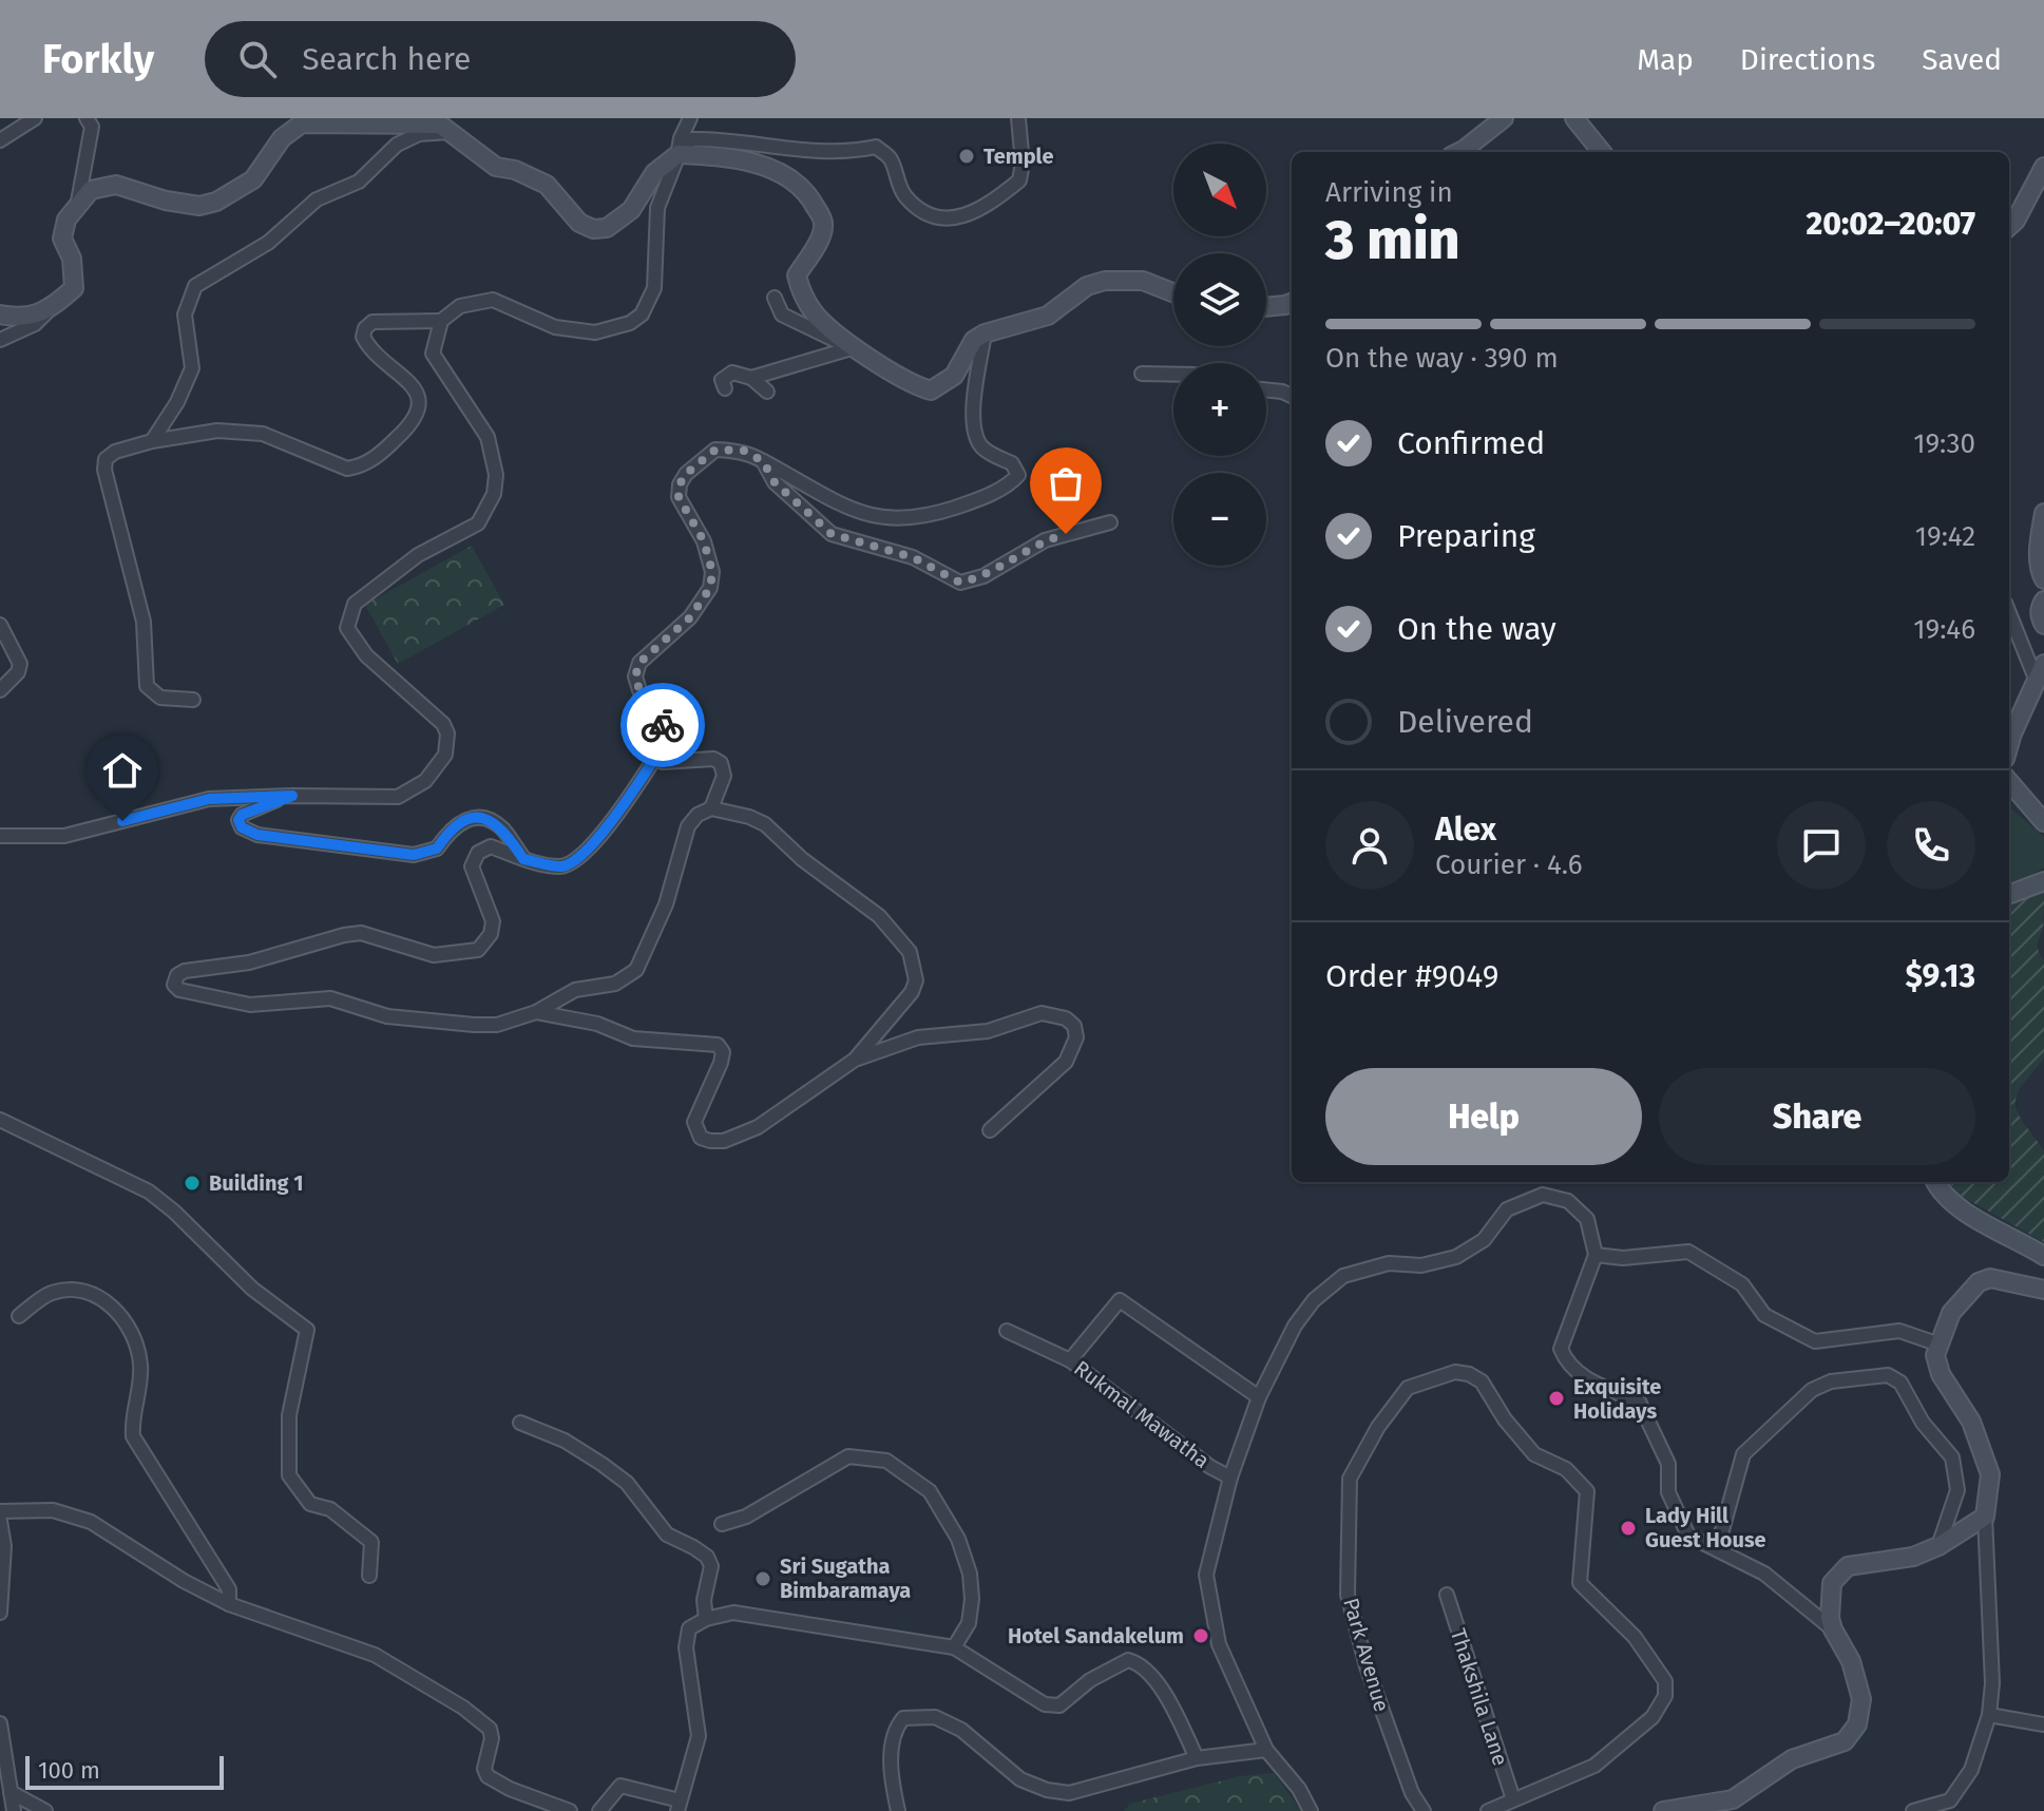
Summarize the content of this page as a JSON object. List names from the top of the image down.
{
  "streets": {
    "street": ["Rukmal Mawatha", "Park Avenue", "Thakshila Lane"]
  },
  "crossings": [
    ["Park Avenue", "Thakshila Lane"]
  ],
  "places": [
    "Temple",
    "Building 1",
    "Exquisite Holidays",
    "Lady Hill Guest House",
    "Sri Sugatha Bimbaramaya",
    "Hotel Sandakelum"
  ],
  "scale_bar": "100 m",
  "north": "bottom right",
  "page": {
    "header": "Forkly",
    "search": "Search here",
    "nav": ["Map", "Directions", "Saved"],
    "map_buttons": ["+", "−"],
    "heading": ["3 min", "Arriving in", "20:02–20:07"],
    "panel": [
      "Alex",
      "Courier · 4.6",
      "Order #9049",
      "$9.13"
    ],
    "bar": "On the way · 390 m",
    "list": [
      ["Confirmed", "19:30"],
      ["Preparing", "19:42"],
      ["On the way", "19:46"],
      "Delivered"
    ],
    "buttons": ["Help", "Share"],
    "scale": "100 m"
  }
}
